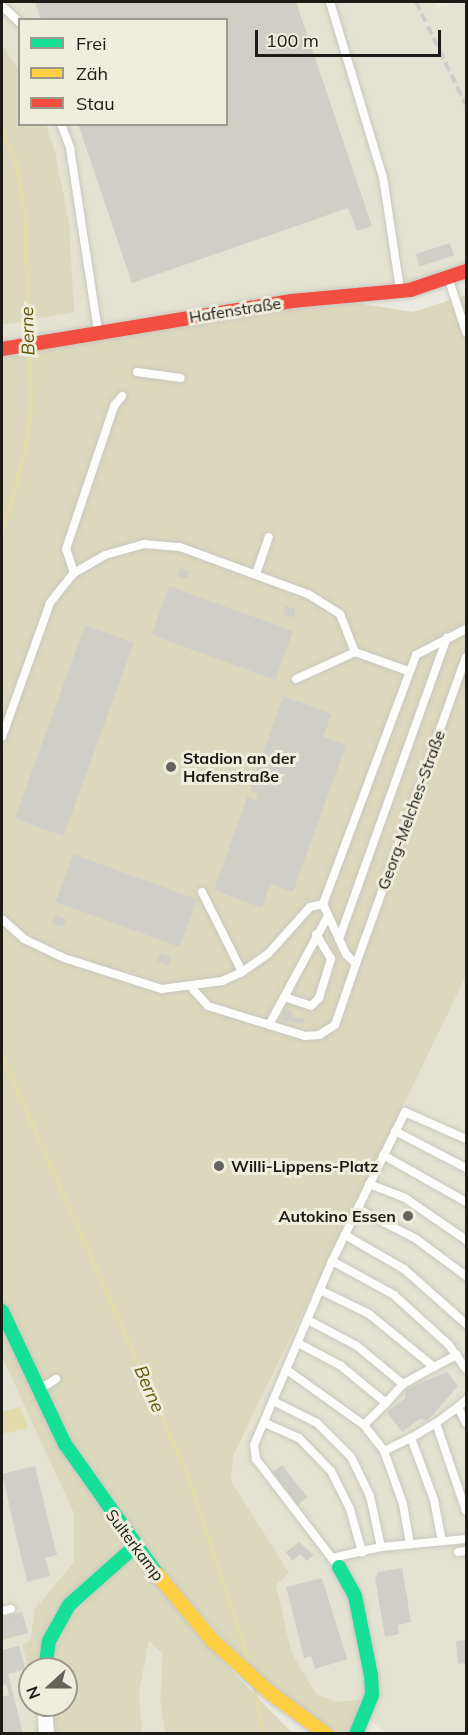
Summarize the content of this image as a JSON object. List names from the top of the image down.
{
  "streets": {
    "street": ["Hafenstraße", "Sulterkamp"],
    "lane": ["Georg-Melches-Straße"]
  },
  "water": ["Berne"],
  "places": ["Stadion an der Hafenstraße", "Willi-Lippens-Platz", "Autokino Essen"],
  "legend": ["Frei", "Zäh", "Stau"],
  "scale_bar": "100 m",
  "north": "left"
}
